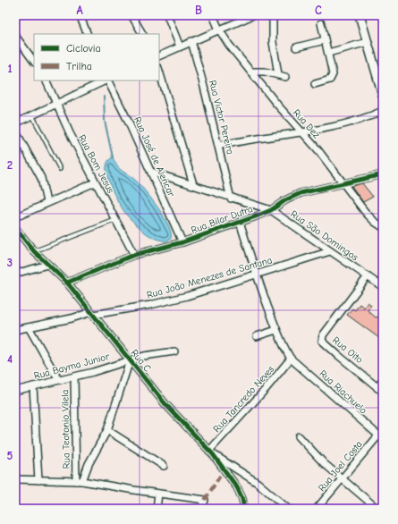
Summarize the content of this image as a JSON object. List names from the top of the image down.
{
  "streets": {
    "street": [
      "Rua Victor Pereira",
      "Rua Dez",
      "Rua José de Alencar",
      "Rua Bom Jesus",
      "Rua Bilar Dutra",
      "Rua São Domingos",
      "Rua João Menezes de Santana",
      "Rua Oito",
      "Rua C",
      "Rua Bayma Junior",
      "Rua Riachuelo",
      "Rua Tancredo Neves",
      "Rua Teotonio Vilela",
      "Rua Joel Costa"
    ]
  },
  "crossings": [
    ["Rua Victor Pereira", "Rua São Domingos"],
    ["Rua Dez", "Rua Bilar Dutra"],
    ["Rua José de Alencar", "Rua Bilar Dutra"],
    ["Rua José de Alencar", "Rua São Domingos"],
    ["Rua Bom Jesus", "Rua Bilar Dutra"],
    ["Rua Bilar Dutra", "Rua São Domingos"],
    ["Rua Bilar Dutra", "Rua C"],
    ["Rua São Domingos", "Rua João Menezes de Santana"],
    ["Rua São Domingos", "Rua Oito"],
    ["Rua João Menezes de Santana", "Rua C"],
    ["Rua C", "Rua Bayma Junior"],
    ["Rua C", "Rua Tancredo Neves"],
    ["Rua Bayma Junior", "Rua Teotonio Vilela"],
    ["Rua Riachuelo", "Rua Tancredo Neves"],
    ["Rua Riachuelo", "Rua Joel Costa"]
  ],
  "legend": ["Ciclovia", "Trilha"],
  "grid": {
    "columns": ["A", "B", "C"],
    "rows": [
      "1",
      "2",
      "3",
      "4",
      "5"
    ]
  }
}
